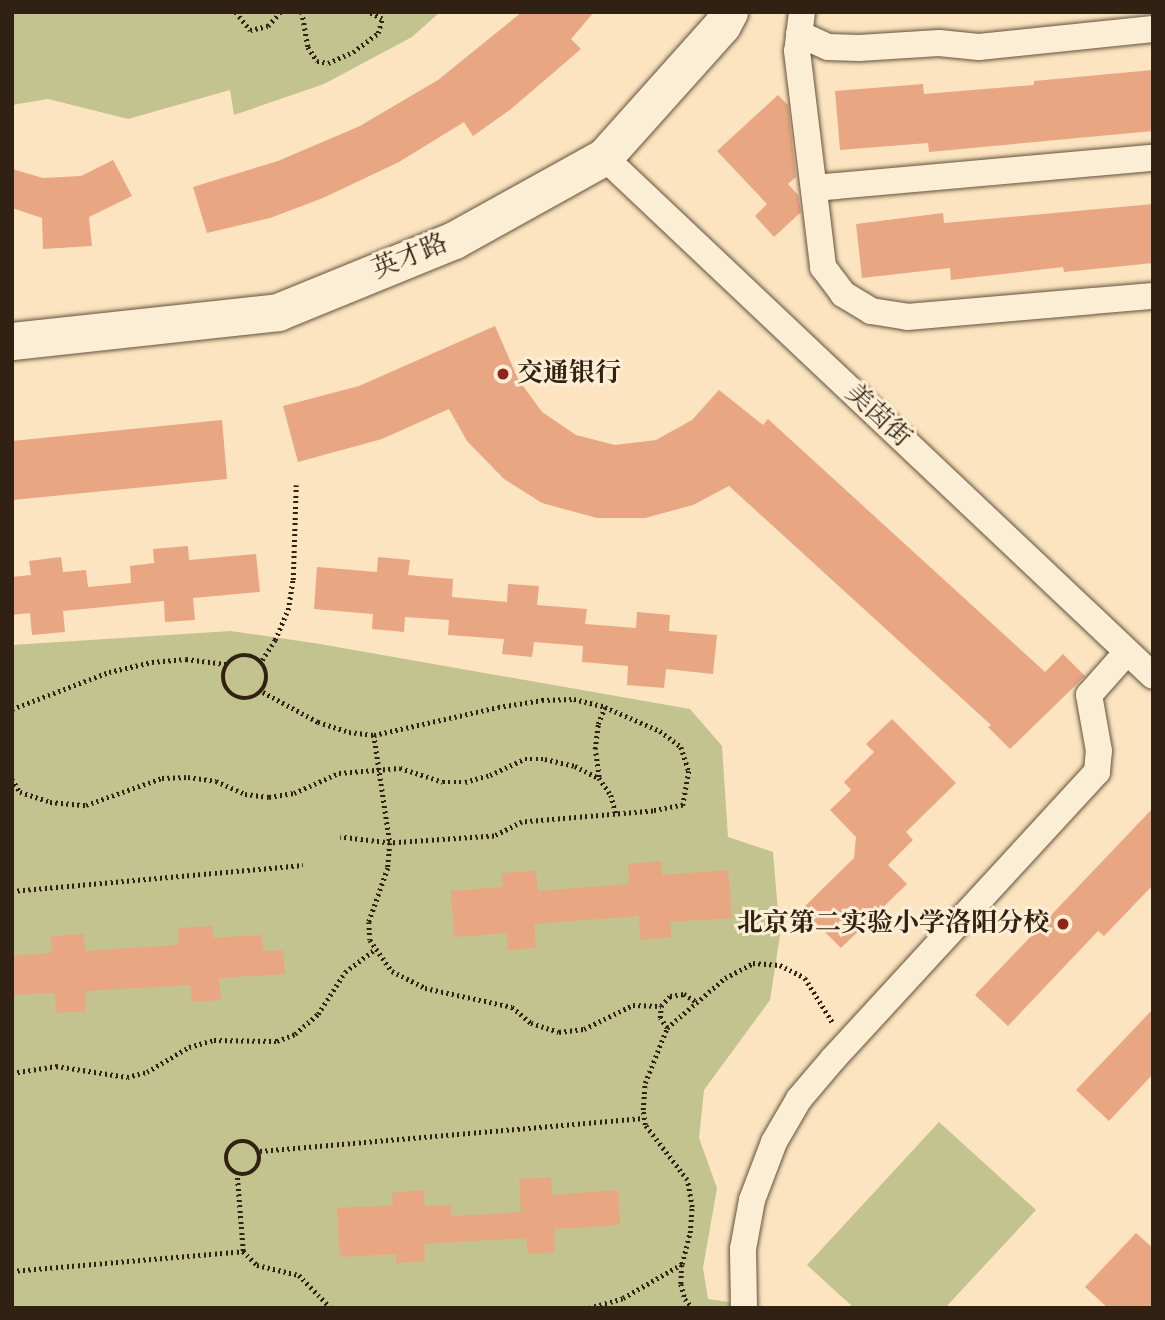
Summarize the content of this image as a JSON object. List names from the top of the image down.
{
  "streets": {
    "main road": ["英才路"],
    "street": ["美茵街"]
  },
  "crossings": [
    ["英才路", "美茵街"]
  ],
  "places": ["交通银行", "北京第二实验小学洛阳分校"]
}
